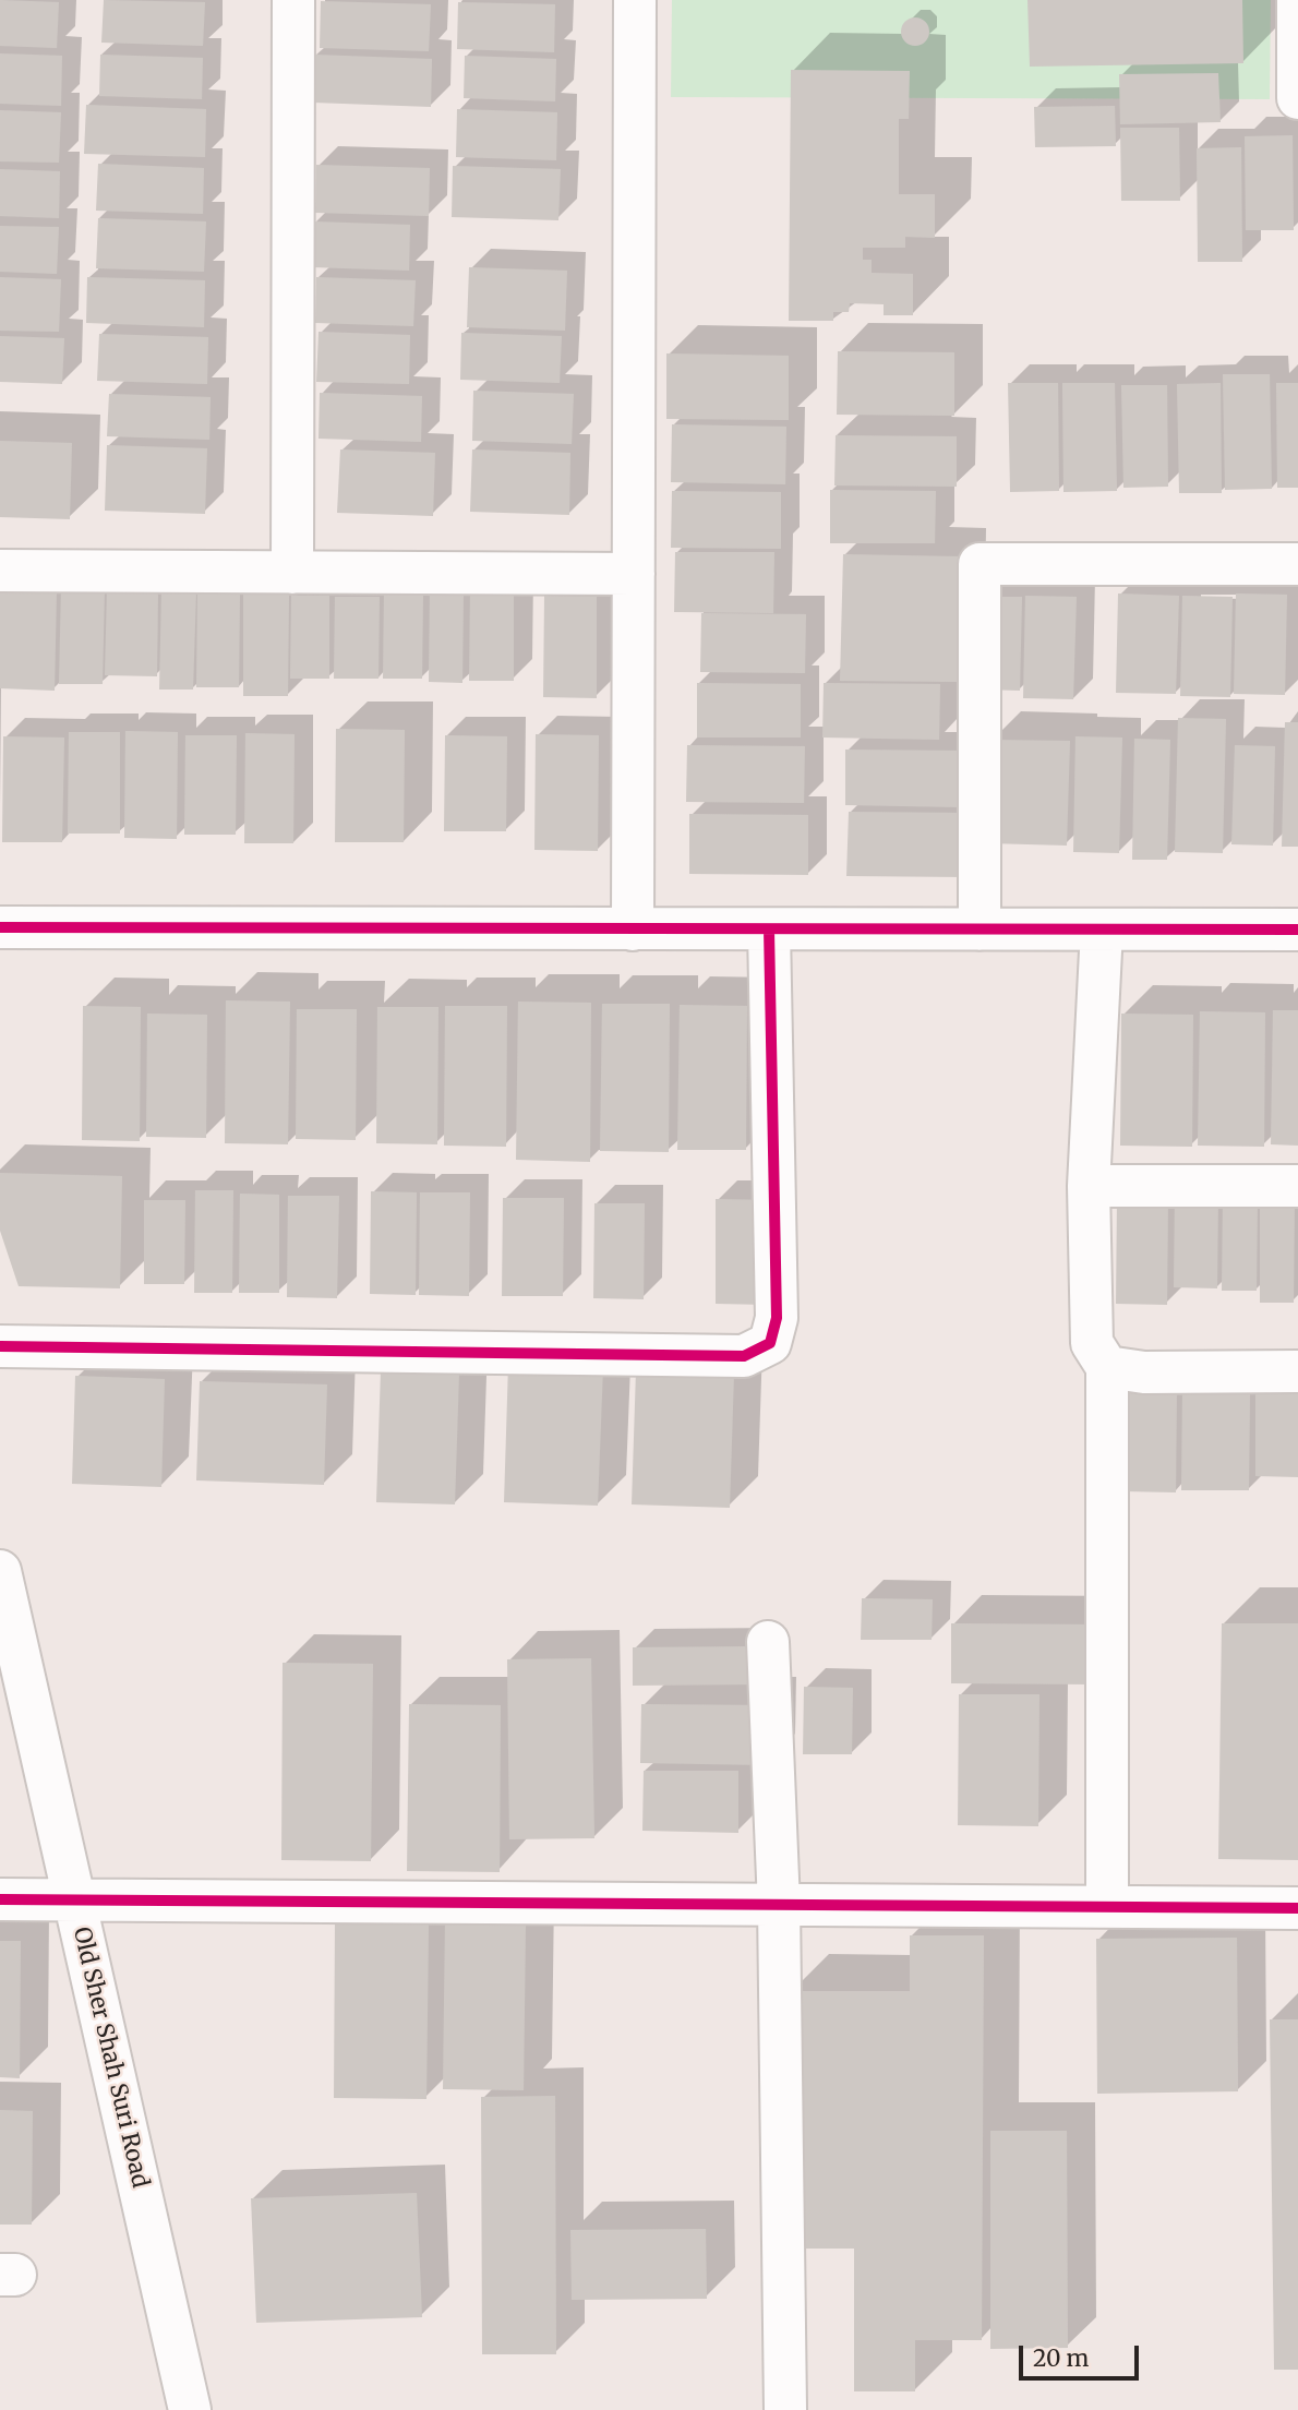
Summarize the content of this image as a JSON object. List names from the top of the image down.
{
  "streets": {
    "street": ["Old Sher Shah Suri Road"]
  },
  "scale_bar": "20 m"
}
